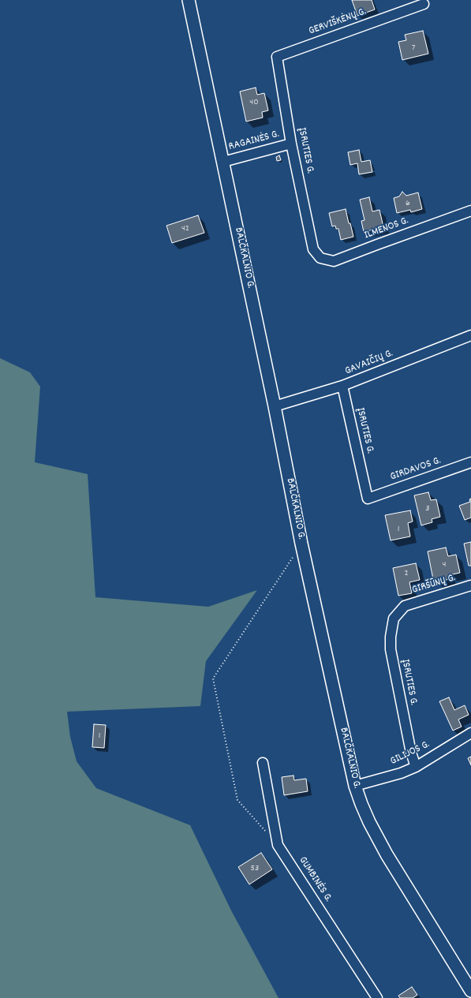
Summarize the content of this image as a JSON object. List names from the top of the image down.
{
  "streets": {
    "street": [
      "GERVIŠKĖNŲ G.",
      "RAGAINĖS G.",
      "ĮSRUTIES G.",
      "ILMENOS G.",
      "BALČKALNIO G.",
      "GAVAIČIŲ G.",
      "GIRDAVOS G.",
      "GIRŠŪNŲ G.",
      "GILIJOS G.",
      "GUMBINĖS G."
    ]
  },
  "crossings": [
    ["GERVIŠKĖNŲ G.", "ĮSRUTIES G."],
    ["RAGAINĖS G.", "ĮSRUTIES G."],
    ["RAGAINĖS G.", "BALČKALNIO G."],
    ["ĮSRUTIES G.", "ILMENOS G."],
    ["ĮSRUTIES G.", "GAVAIČIŲ G."],
    ["ĮSRUTIES G.", "GIRDAVOS G."],
    ["ĮSRUTIES G.", "GIRŠŪNŲ G."],
    ["ĮSRUTIES G.", "GILIJOS G."],
    ["BALČKALNIO G.", "GAVAIČIŲ G."],
    ["BALČKALNIO G.", "GILIJOS G."]
  ],
  "house_numbers": [
    "7",
    "40",
    "6",
    "42",
    "3",
    "1",
    "4",
    "2",
    "1",
    "53"
  ]
}
